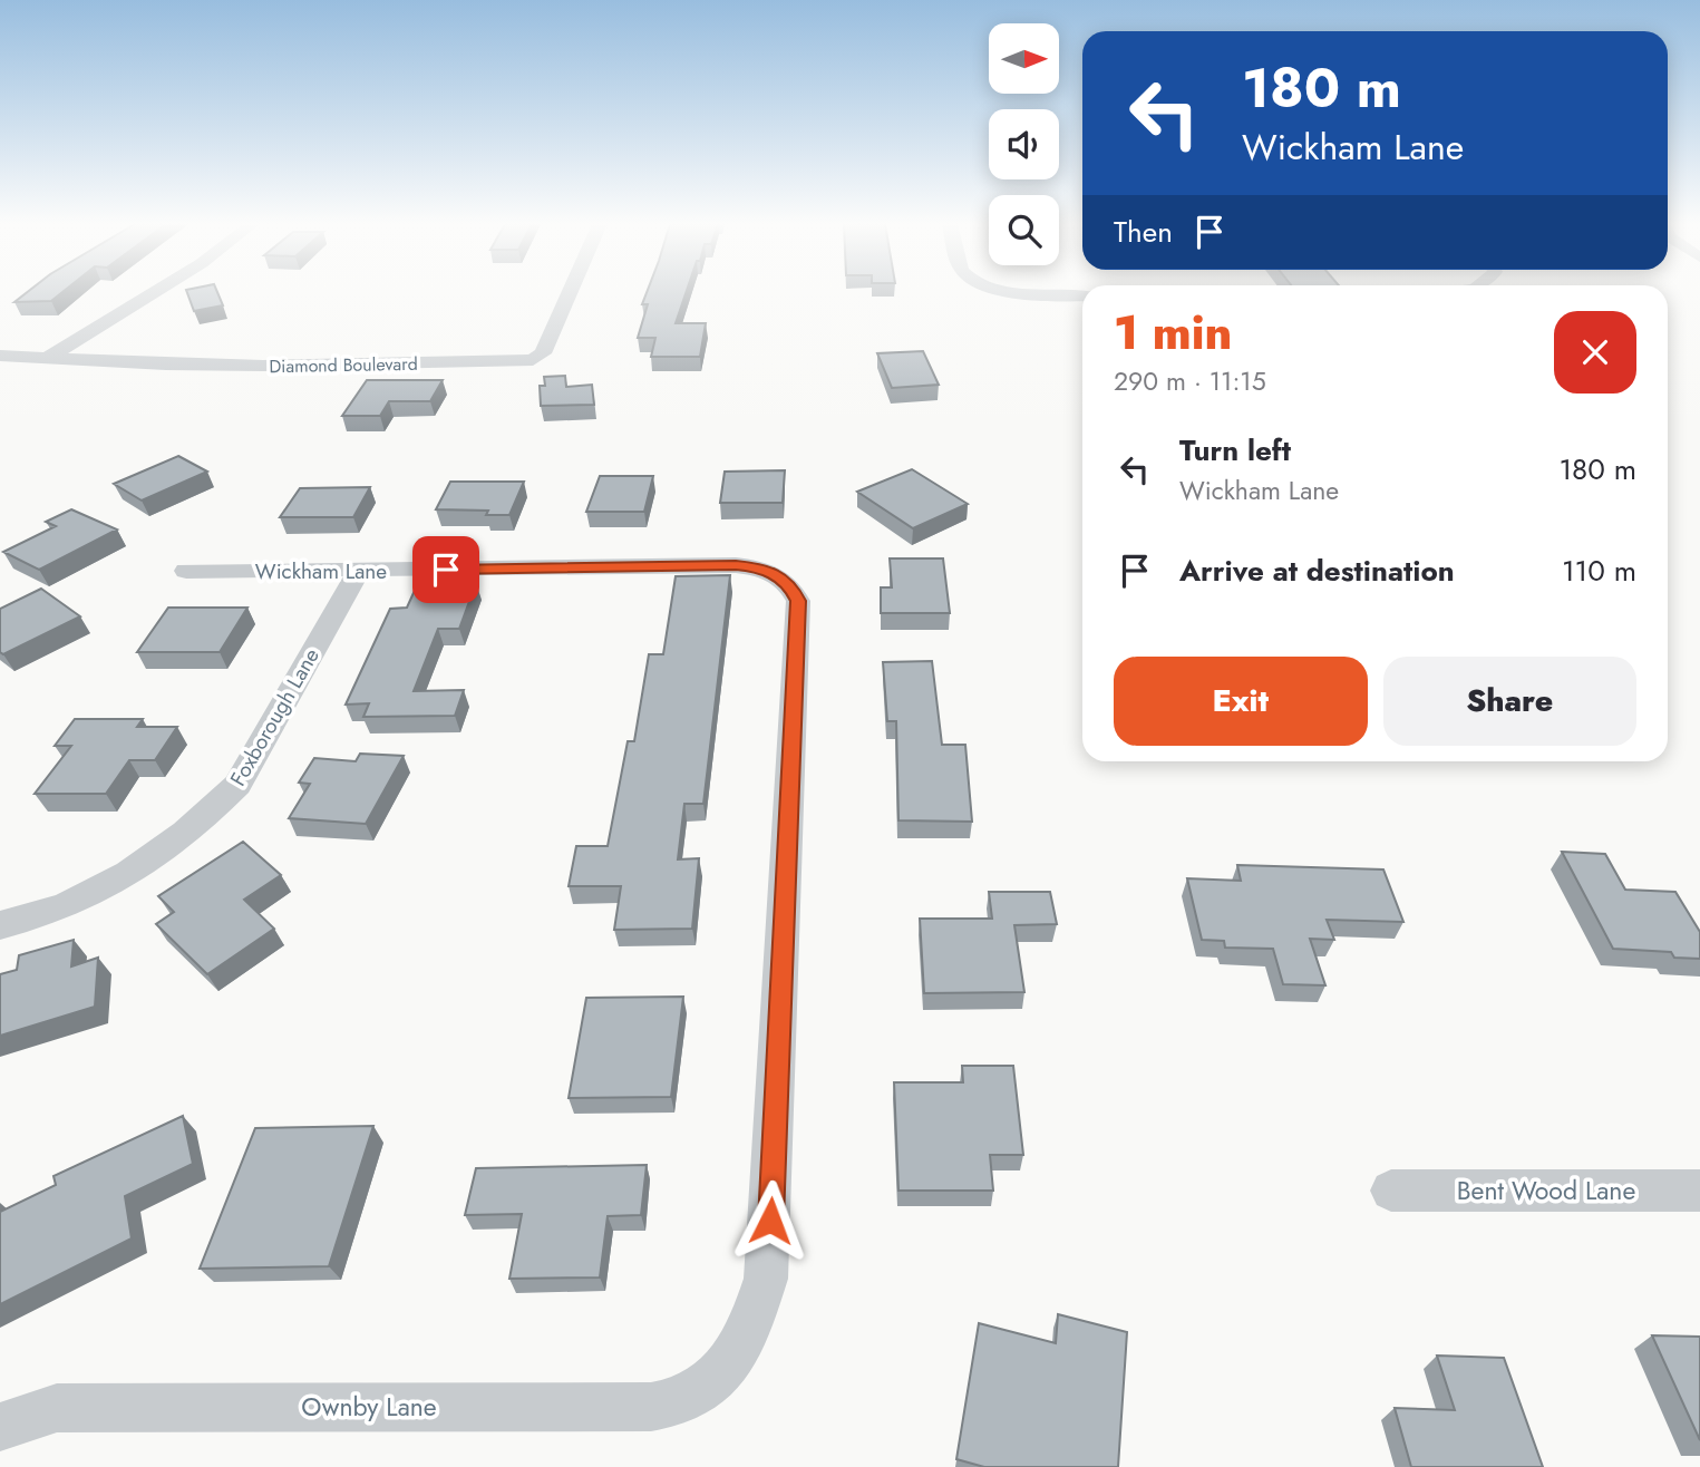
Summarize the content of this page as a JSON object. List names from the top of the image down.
{
  "streets": {
    "street": [
      "Diamond Boulevard",
      "Wickham Lane",
      "Foxborough Lane",
      "Bent Wood Lane",
      "Ownby Lane"
    ]
  },
  "crossings": [
    ["Wickham Lane", "Foxborough Lane"],
    ["Wickham Lane", "Ownby Lane"]
  ],
  "north": "right",
  "page": {
    "turn": ["180 m", "Wickham Lane"],
    "then": "Then",
    "heading": ["1 min", "290 m · 11:15"],
    "list": [
      {
        "name": "Turn left",
        "note": "Wickham Lane",
        "value": "180 m"
      },
      {
        "name": "Arrive at destination",
        "value": "110 m"
      }
    ],
    "buttons": ["Exit", "Share"]
  }
}
